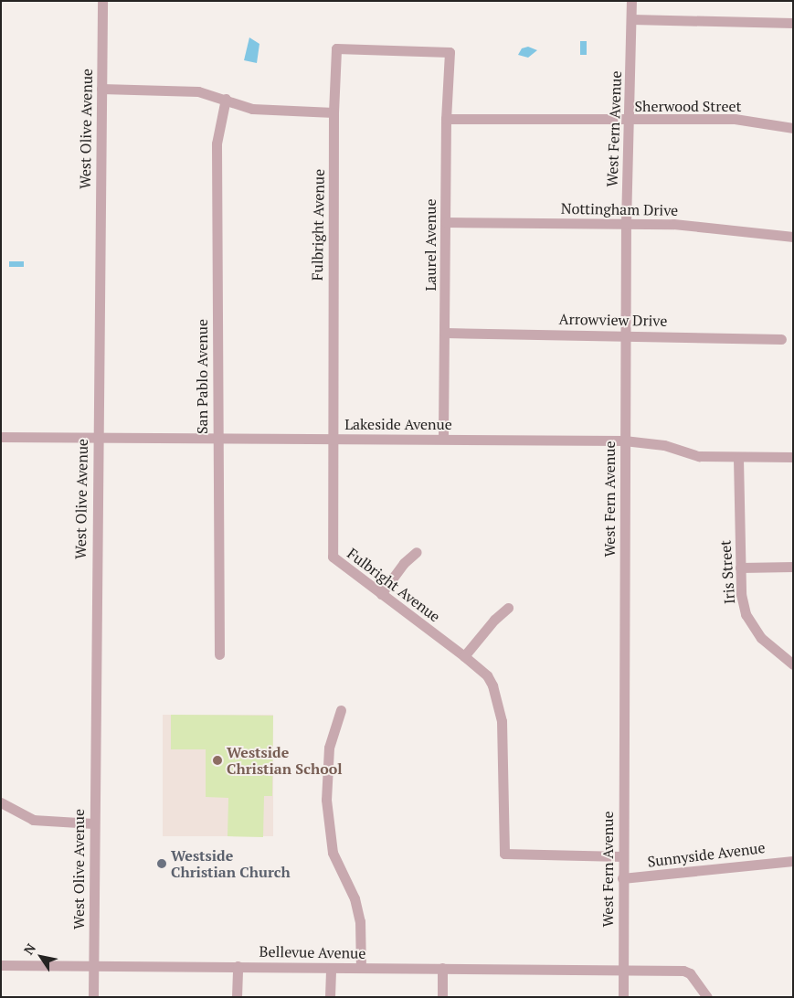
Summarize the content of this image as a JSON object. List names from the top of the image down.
{
  "streets": {
    "street": [
      "Sherwood Street",
      "West Olive Avenue",
      "West Fern Avenue",
      "Nottingham Drive",
      "Fulbright Avenue",
      "Laurel Avenue",
      "Arrowview Drive",
      "San Pablo Avenue",
      "Lakeside Avenue",
      "Iris Street",
      "Sunnyside Avenue",
      "Bellevue Avenue"
    ]
  },
  "crossings": [
    ["Sherwood Street", "West Fern Avenue"],
    ["Sherwood Street", "Laurel Avenue"],
    ["West Olive Avenue", "Lakeside Avenue"],
    ["West Olive Avenue", "Bellevue Avenue"],
    ["West Fern Avenue", "Nottingham Drive"],
    ["West Fern Avenue", "Fulbright Avenue"],
    ["West Fern Avenue", "Arrowview Drive"],
    ["West Fern Avenue", "Lakeside Avenue"],
    ["West Fern Avenue", "Sunnyside Avenue"],
    ["West Fern Avenue", "Bellevue Avenue"],
    ["Nottingham Drive", "Laurel Avenue"],
    ["Fulbright Avenue", "Laurel Avenue"],
    ["Fulbright Avenue", "Lakeside Avenue"],
    ["Laurel Avenue", "Arrowview Drive"],
    ["Laurel Avenue", "Lakeside Avenue"],
    ["San Pablo Avenue", "Lakeside Avenue"],
    ["Lakeside Avenue", "Iris Street"]
  ],
  "places": ["Westside Christian School", "Westside Christian Church"],
  "north": "top left"
}
